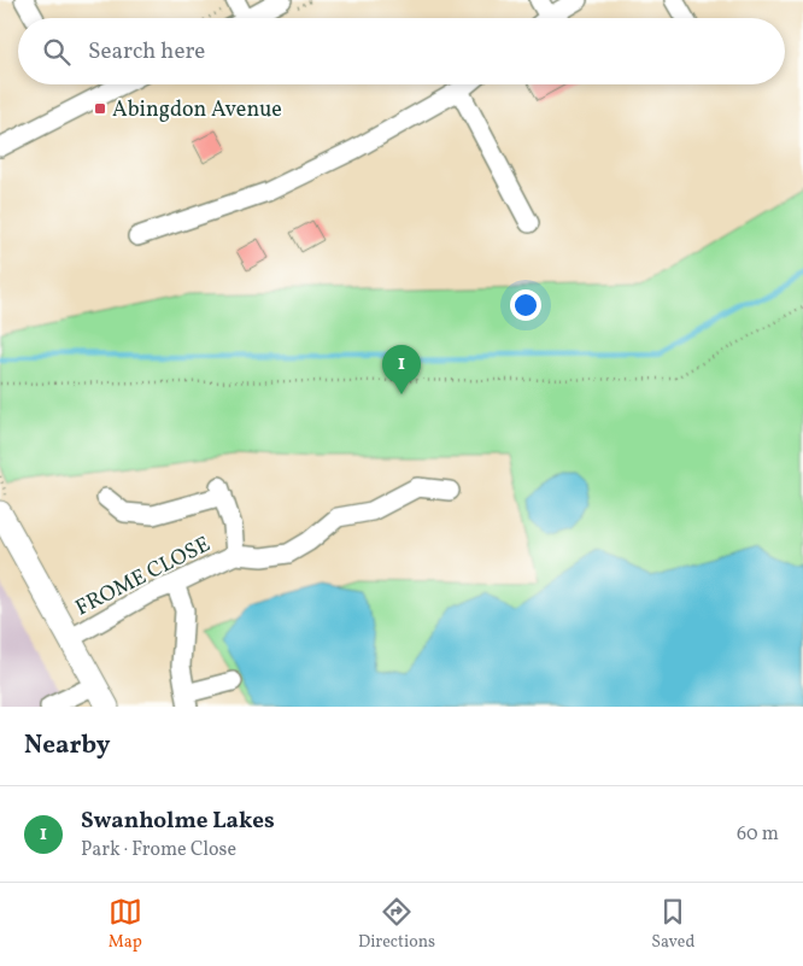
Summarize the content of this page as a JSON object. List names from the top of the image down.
{
  "streets": {
    "street": ["FROME CLOSE"]
  },
  "places": {
    "transit": ["Abingdon Avenue"]
  },
  "page": {
    "search": "Search here",
    "pins": "1",
    "heading": "Nearby",
    "list": [
      {
        "mark": "1",
        "name": "Swanholme Lakes",
        "note": "Park · Frome Close",
        "value": "60 m"
      }
    ],
    "nav": ["Map", "Directions", "Saved"]
  }
}
